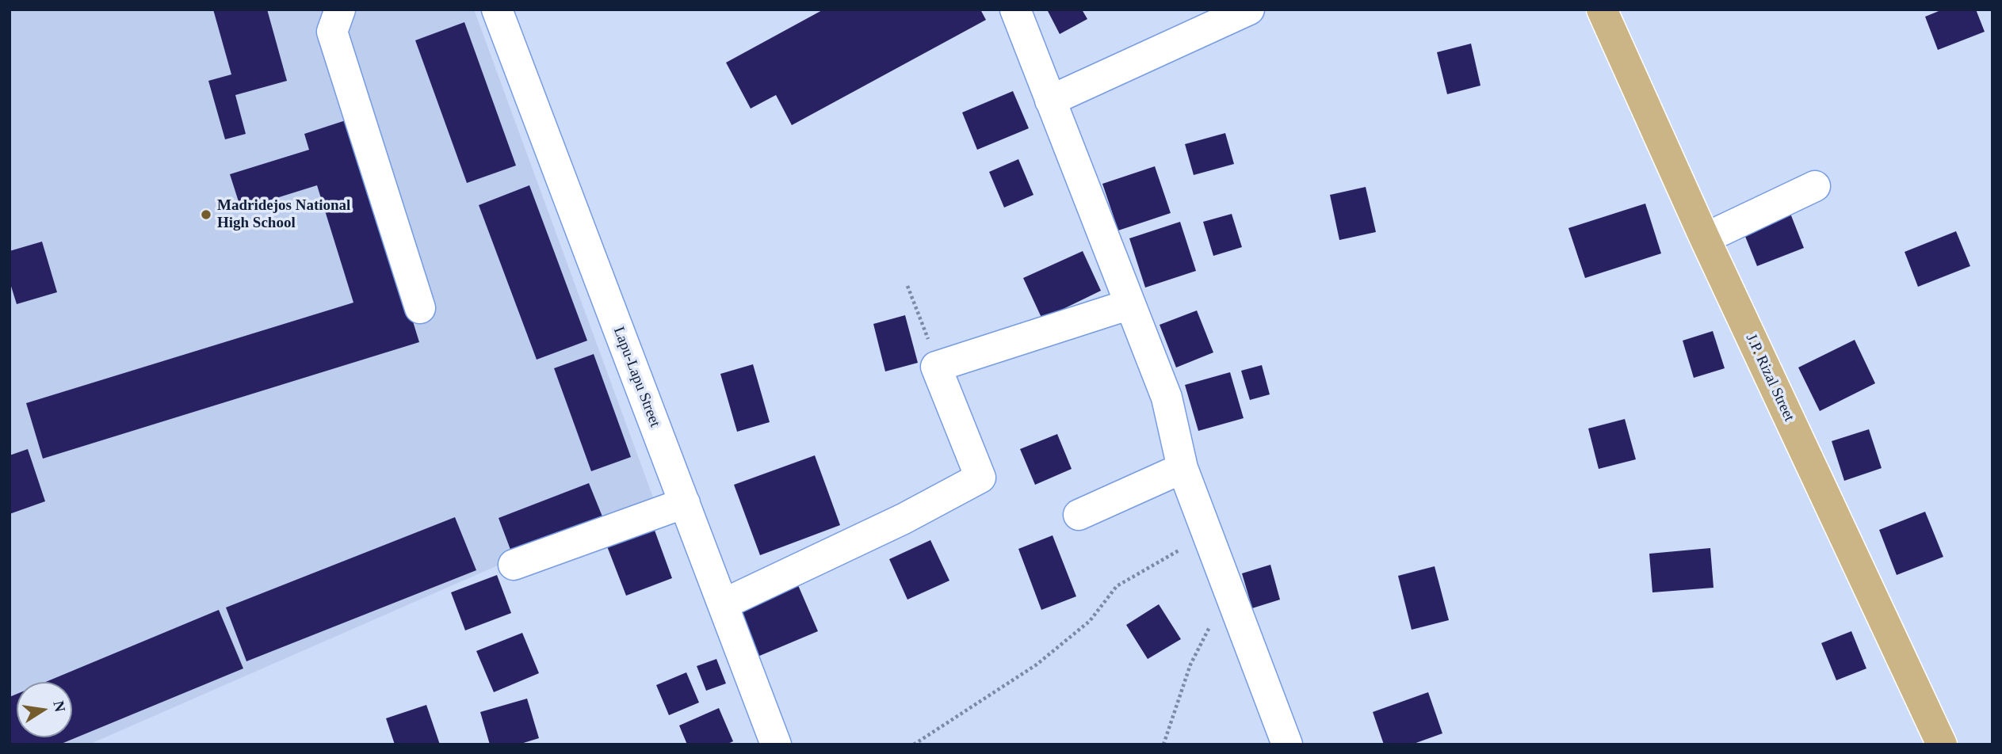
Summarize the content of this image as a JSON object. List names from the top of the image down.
{
  "streets": {
    "main road": ["J.P. Rizal Street"],
    "street": ["Lapu-Lapu Street"]
  },
  "places": ["Madridejos National High School"],
  "north": "right"
}
